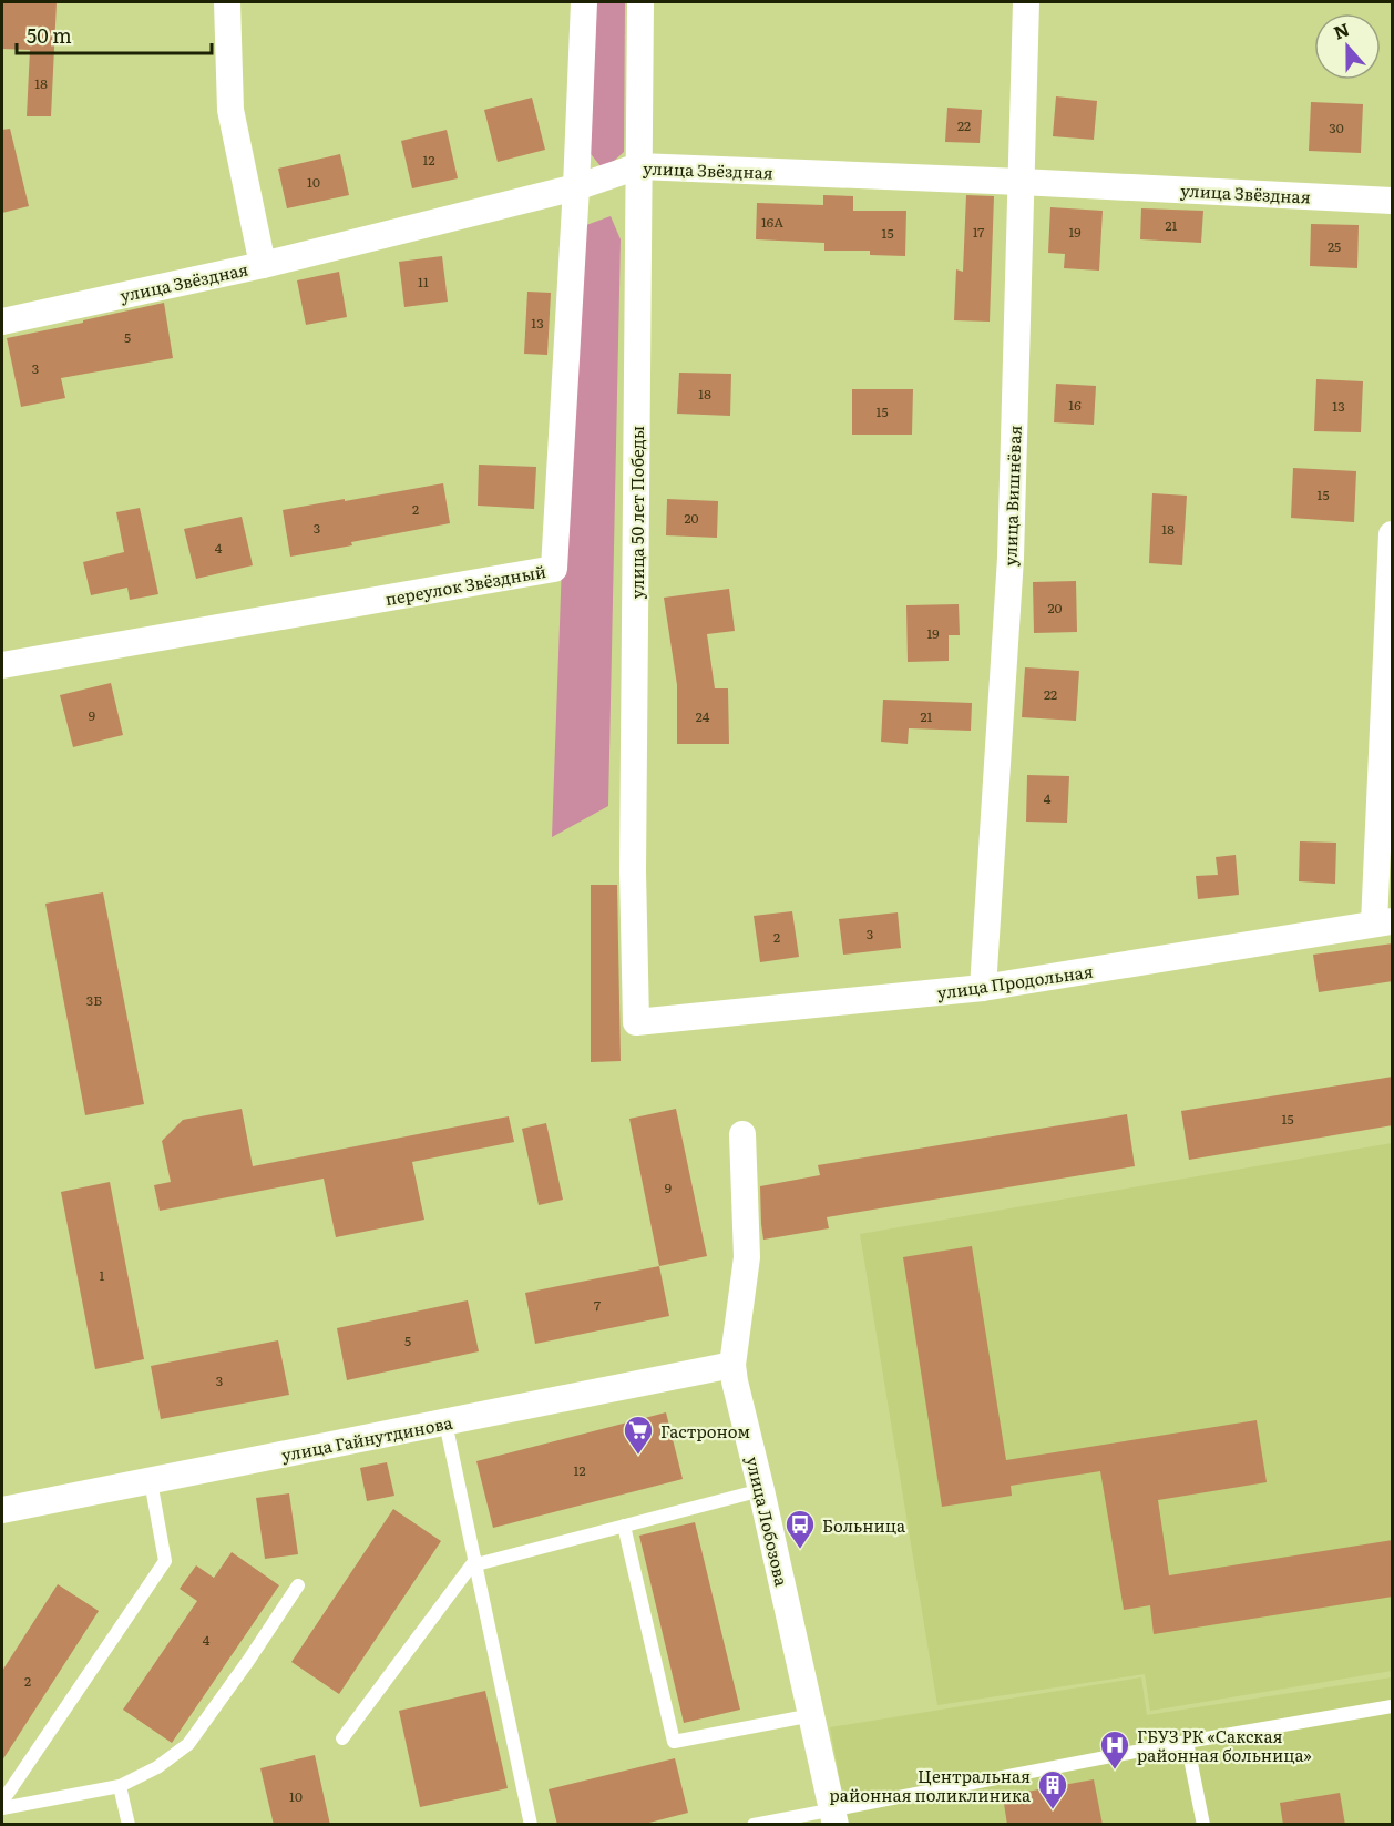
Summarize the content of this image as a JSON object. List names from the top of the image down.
{
  "streets": {
    "street": [
      "улица Звёздная",
      "улица Вишнёвая",
      "улица 50 лет Победы",
      "переулок Звёздный",
      "улица Продольная",
      "улица Гайнутдинова",
      "улица Лобозова"
    ]
  },
  "crossings": [
    ["улица Звёздная", "улица Вишнёвая"],
    ["улица Звёздная", "улица 50 лет Победы"],
    ["улица Звёздная", "переулок Звёздный"],
    ["улица Вишнёвая", "улица Продольная"],
    ["улица 50 лет Победы", "улица Продольная"],
    ["улица Гайнутдинова", "улица Лобозова"]
  ],
  "places": {
    "supermarket": ["Гастроном"],
    "bus stop": ["Больница"],
    "hospital": ["ГБУЗ РК «Сакская районная больница»"],
    "building": ["Центральная районная поликлиника"]
  },
  "house_numbers": [
    "18",
    "22",
    "30",
    "12",
    "10",
    "16А",
    "21",
    "17",
    "19",
    "15",
    "25",
    "11",
    "13",
    "5",
    "3",
    "18",
    "16",
    "13",
    "15",
    "15",
    "2",
    "20",
    "3",
    "18",
    "4",
    "20",
    "19",
    "22",
    "9",
    "24",
    "21",
    "4",
    "3",
    "2",
    "3Б",
    "15",
    "9",
    "1",
    "7",
    "5",
    "3",
    "12",
    "4",
    "2",
    "10"
  ],
  "scale_bar": "50 m",
  "north": "top"
}
